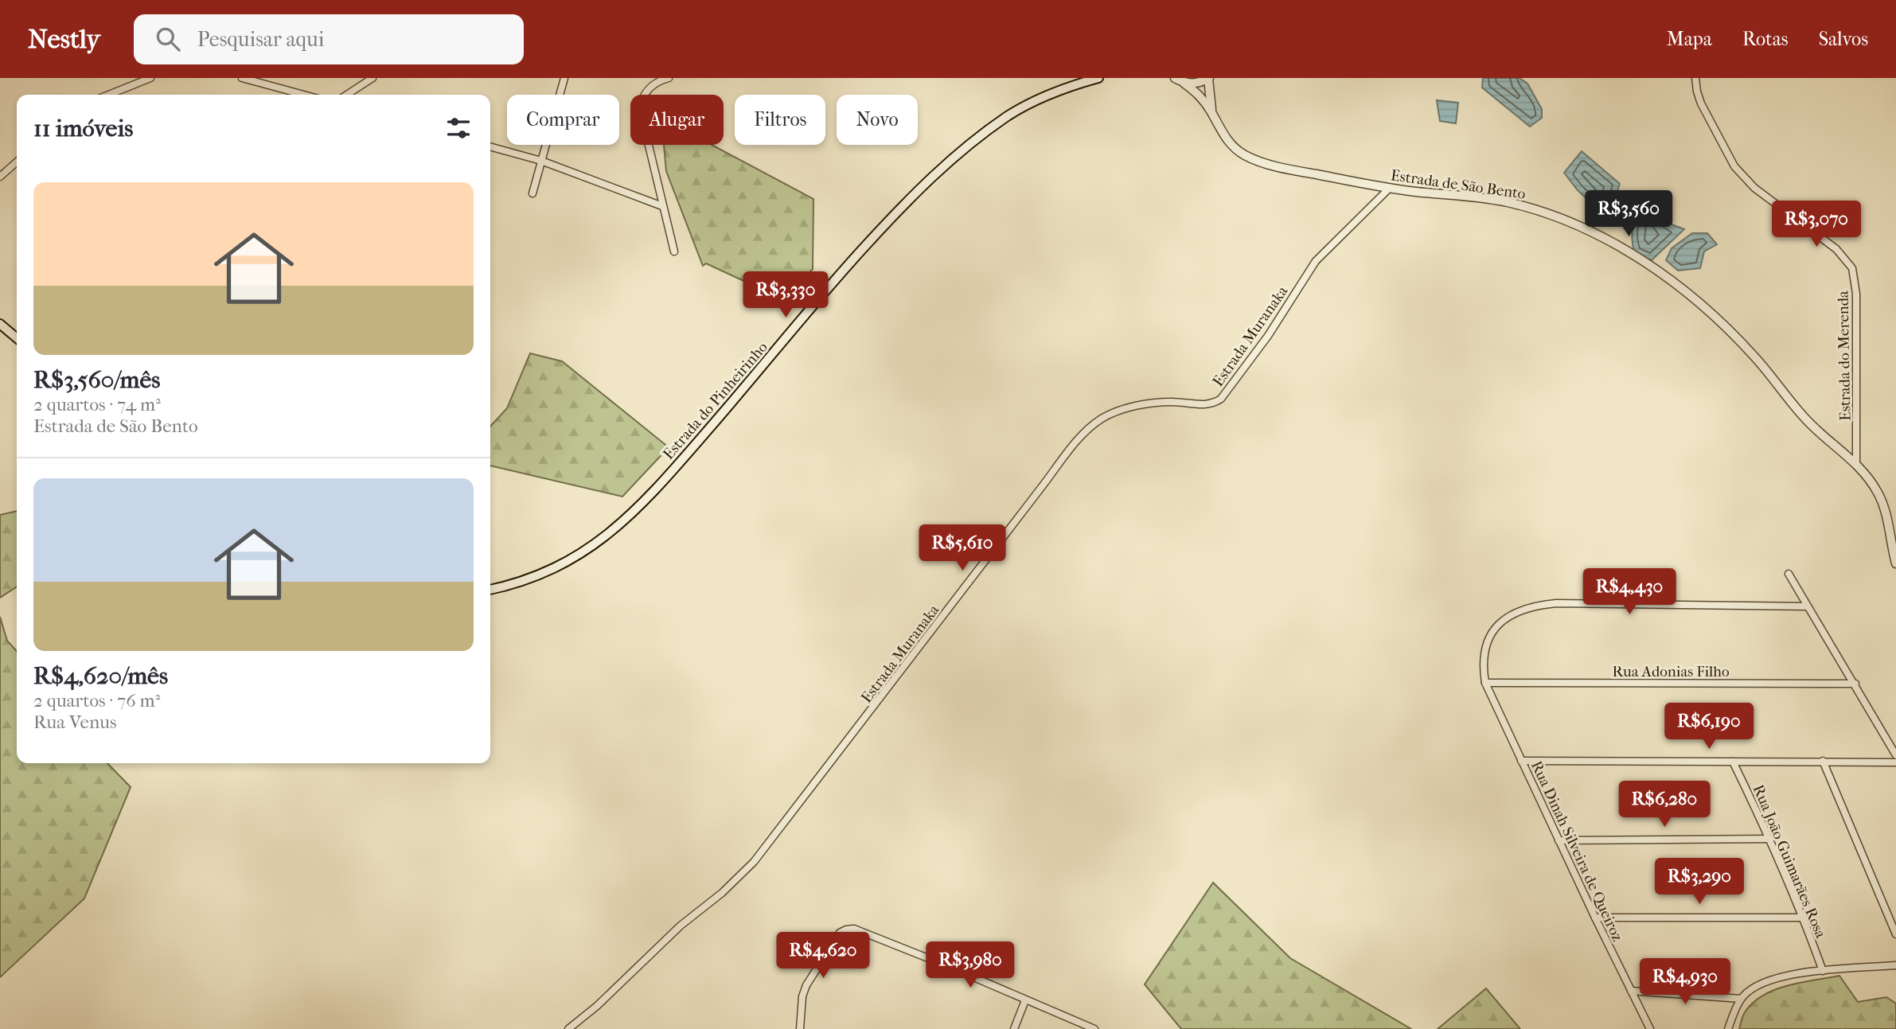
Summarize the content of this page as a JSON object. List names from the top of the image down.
{
  "streets": {
    "main road": ["Estrada do Pinheirinho"],
    "street": [
      "Estrada de São Bento",
      "Estrada Muranaka",
      "Estrada do Merenda",
      "Rua Adonias Filho",
      "Rua Dinah Silveira de Queiroz",
      "Rua João Guimarães Rosa"
    ]
  },
  "crossings": [
    ["Estrada de São Bento", "Estrada Muranaka"],
    ["Estrada de São Bento", "Estrada do Merenda"],
    ["Rua Adonias Filho", "Rua Dinah Silveira de Queiroz"]
  ],
  "page": {
    "header": "Nestly",
    "search": "Pesquisar aqui",
    "nav": ["Mapa", "Rotas", "Salvos"],
    "chip": [
      "Comprar",
      "Alugar",
      "Filtros",
      "Novo"
    ],
    "heading": "11 imóveis",
    "list": [
      {
        "name": "R$3,560/mês",
        "note": "2 quartos · 74 m² · Estrada de São Bento"
      },
      {
        "name": "R$4,620/mês",
        "note": "2 quartos · 76 m² · Rua Venus"
      }
    ],
    "price": [
      "R$3,560",
      "R$3,070",
      "R$3,330",
      "R$5,610",
      "R$4,430",
      "R$6,190",
      "R$6,280",
      "R$3,290",
      "R$4,620",
      "R$3,980",
      "R$4,930"
    ]
  }
}
